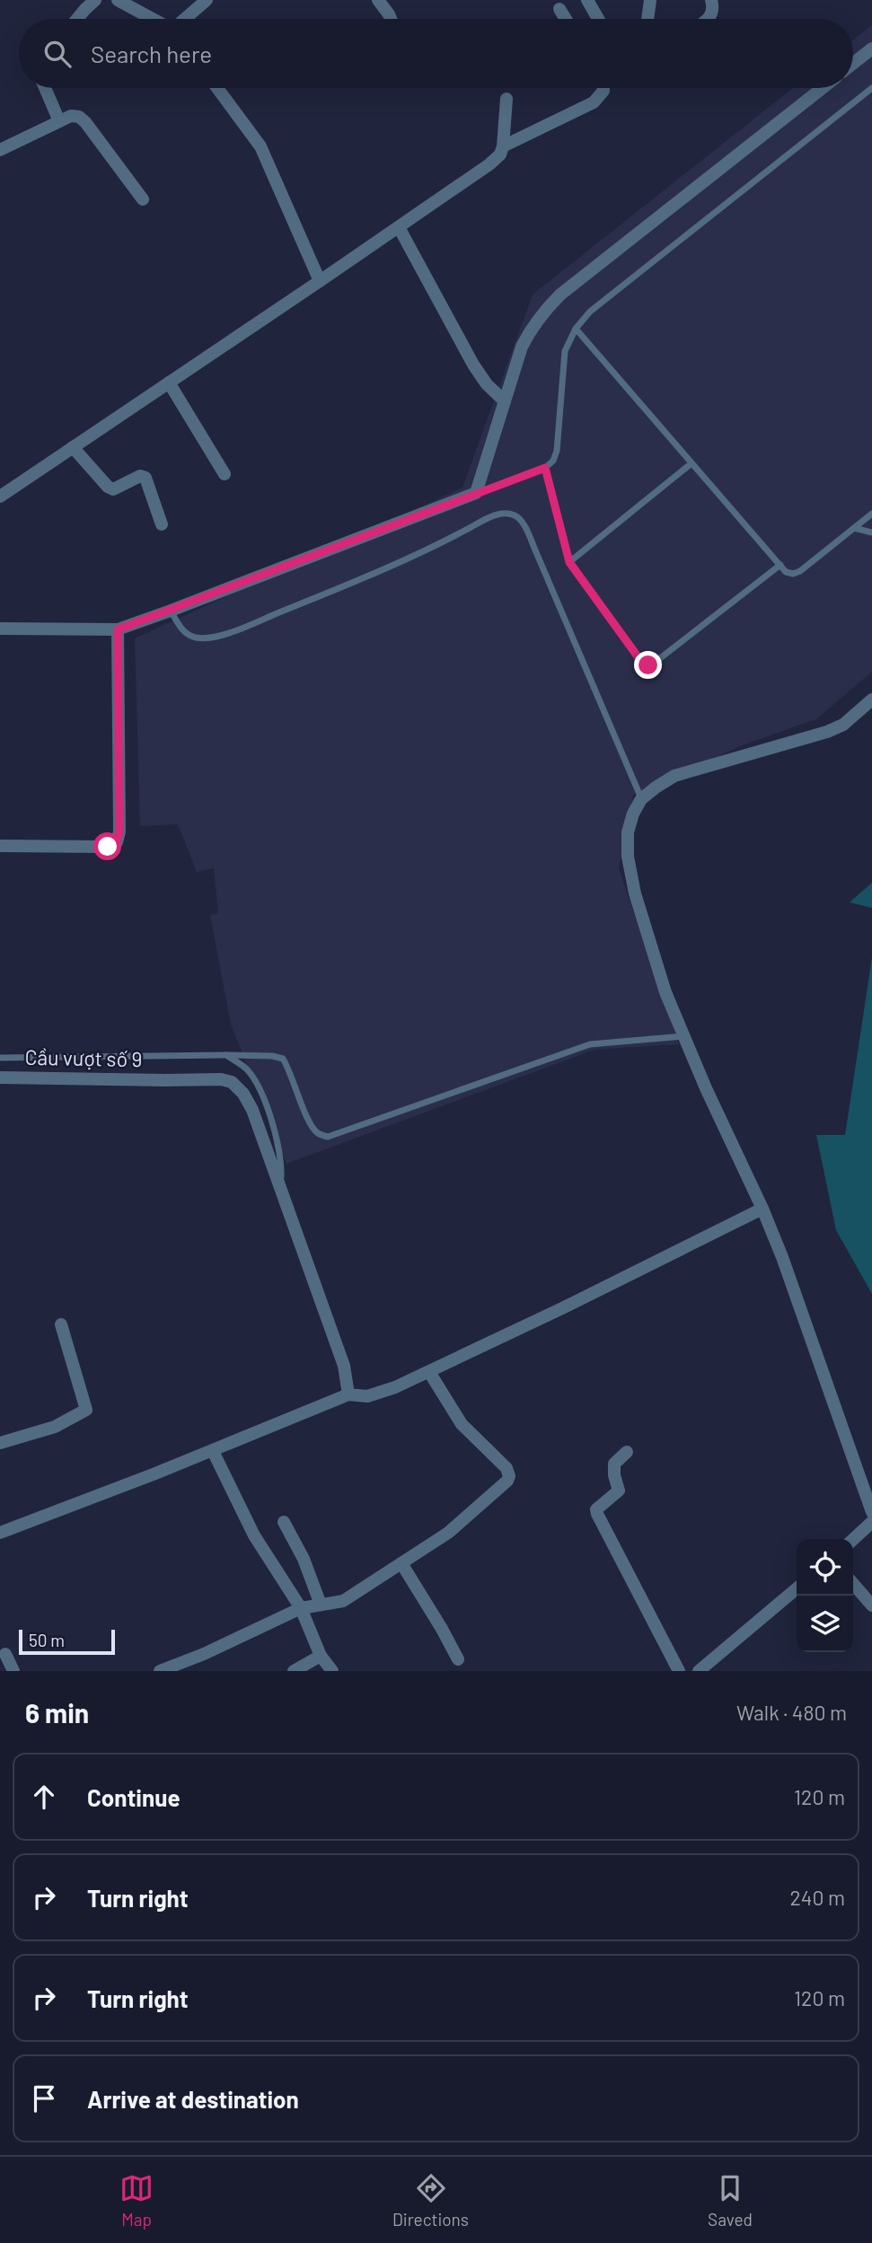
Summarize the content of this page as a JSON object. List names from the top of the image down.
{
  "streets": {
    "street": ["Cầu vượt số 9"]
  },
  "scale_bar": "50 m",
  "page": {
    "search": "Search here",
    "scale": "50 m",
    "heading": ["6 min", "Walk · 480 m"],
    "list": [
      ["Continue", "120 m"],
      ["Turn right", "240 m"],
      ["Turn right", "120 m"],
      "Arrive at destination"
    ],
    "nav": ["Map", "Directions", "Saved"]
  }
}
